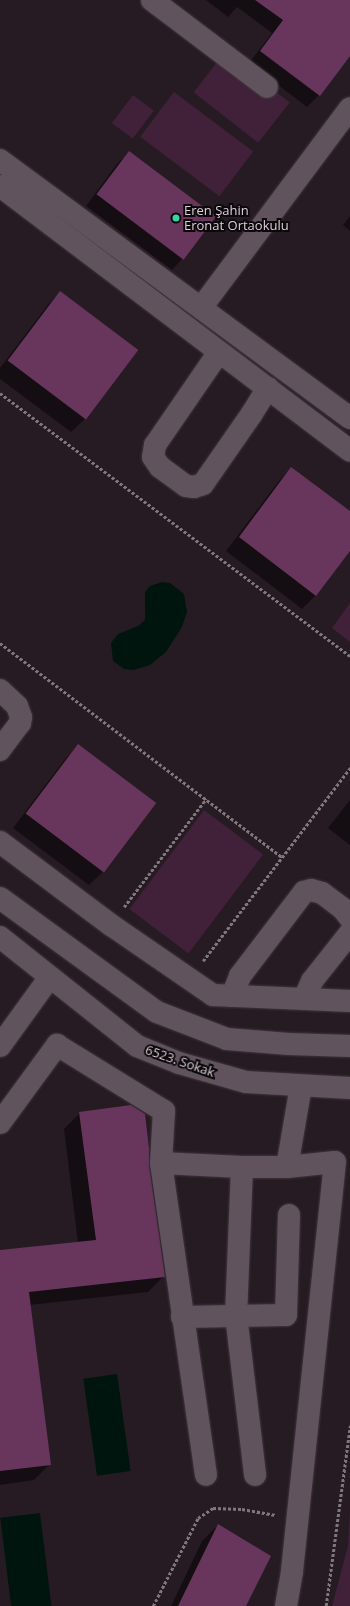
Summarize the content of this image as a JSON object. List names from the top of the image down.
{
  "streets": {
    "street": ["6523. Sokak"]
  },
  "places": ["Eren Şahin Eronat Ortaokulu"]
}
